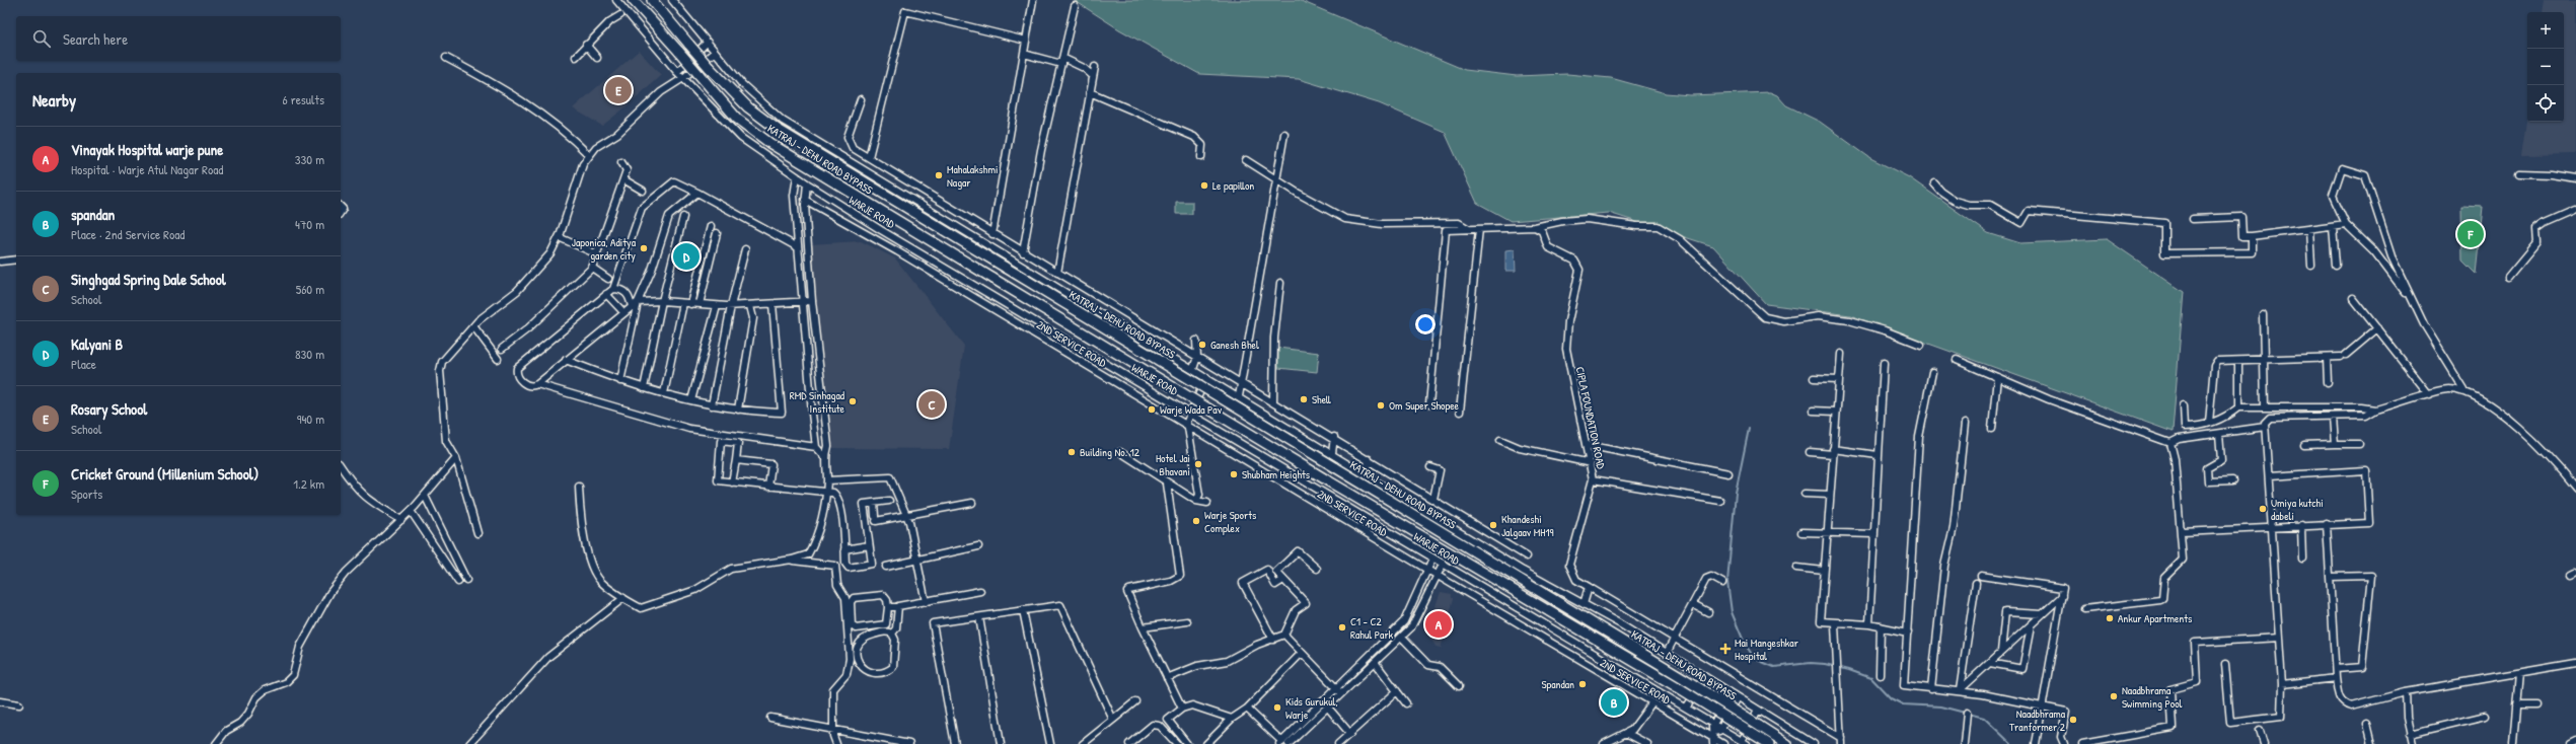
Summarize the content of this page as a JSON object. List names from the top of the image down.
{
  "streets": {
    "highway": ["KATRAJ - DEHU ROAD BYPASS"],
    "street": ["WARJE ROAD", "2ND SERVICE ROAD", "CIPLA FOUNDATION ROAD"]
  },
  "places": {
    "other": [
      "Mahalakshmi Nagar",
      "Le papillon",
      "Japonica, Aditya garden city",
      "Ganesh Bhel",
      "Shell",
      "RMD Sinhagad Institute",
      "Om Super Shopee",
      "Warje Wada Pav",
      "Building No. 12",
      "Hotel Jai Bhavani",
      "Shubham Heights",
      "Umiya kutchi dabeli",
      "Warje Sports Complex",
      "Khandeshi Jalgaav MH19",
      "Ankur Apartments",
      "C1 - C2 Rahul Park",
      "Spandan",
      "Naadbhrama Swimming Pool",
      "Kids Gurukul, Warje",
      "Naadbhrama Tranformer 2"
    ],
    "health": ["Mai Mangeshkar Hospital"]
  },
  "page": {
    "map_buttons": ["+", "−"],
    "search": "Search here",
    "heading": ["Nearby", "6 results"],
    "pins": [
      "E",
      "F",
      "D",
      "C",
      "A",
      "B"
    ],
    "list": [
      {
        "mark": "A",
        "name": "Vinayak Hospital warje pune",
        "note": "Hospital · Warje Atul Nagar Road",
        "value": "330 m"
      },
      {
        "mark": "B",
        "name": "spandan",
        "note": "Place · 2nd Service Road",
        "value": "470 m"
      },
      {
        "mark": "C",
        "name": "Singhgad Spring Dale School",
        "note": "School",
        "value": "560 m"
      },
      {
        "mark": "D",
        "name": "Kalyani B",
        "note": "Place",
        "value": "830 m"
      },
      {
        "mark": "E",
        "name": "Rosary School",
        "note": "School",
        "value": "940 m"
      },
      {
        "mark": "F",
        "name": "Cricket Ground (Millenium School)",
        "note": "Sports",
        "value": "1.2 km"
      }
    ]
  }
}
